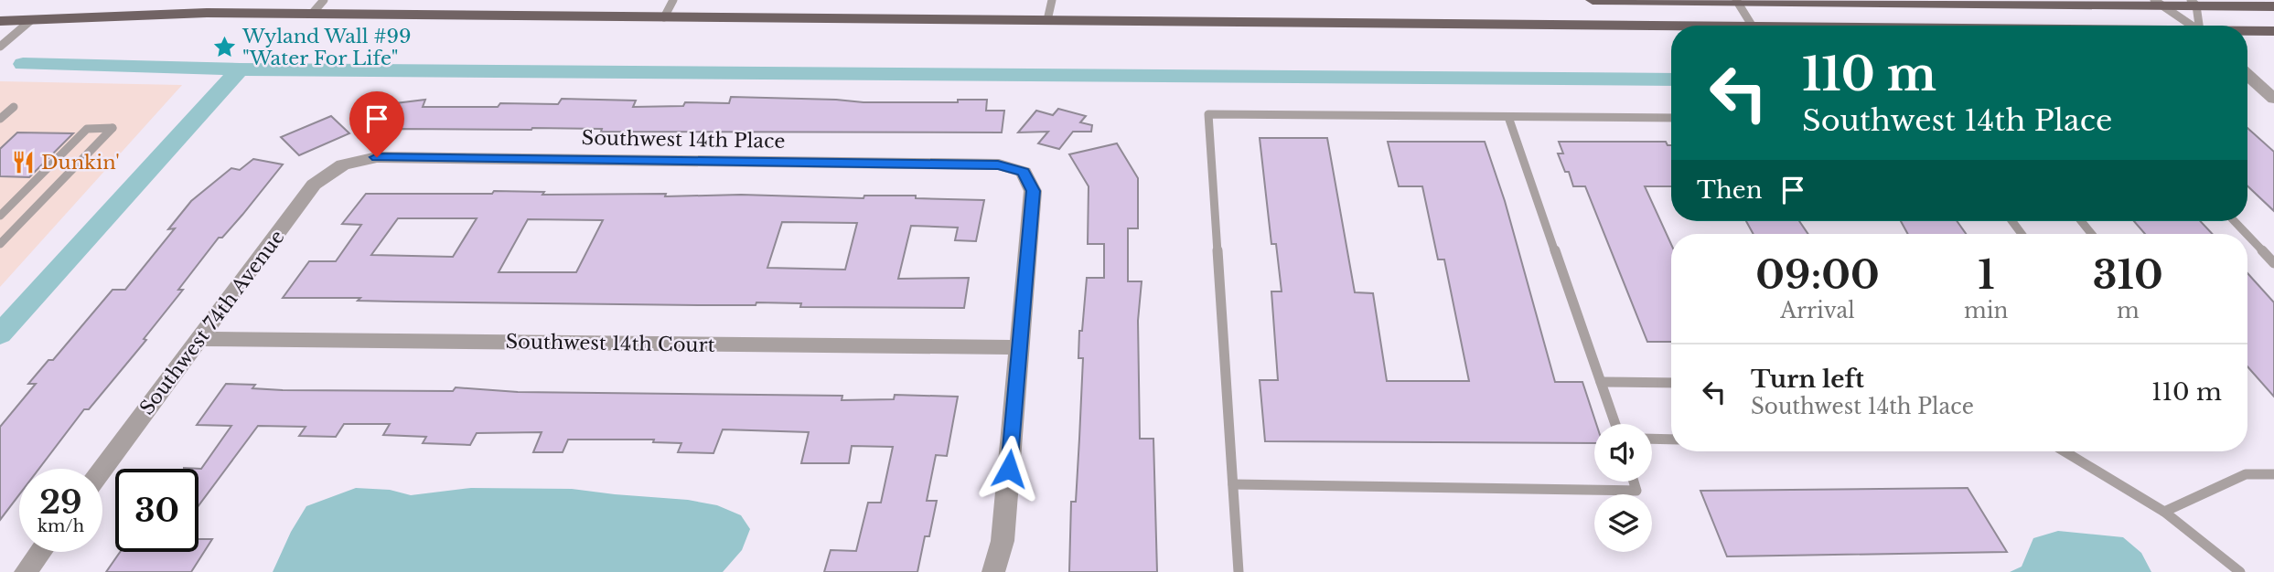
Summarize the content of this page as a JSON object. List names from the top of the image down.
{
  "streets": {
    "street": ["Southwest 14th Place", "Southwest 74th Avenue", "Southwest 14th Court"]
  },
  "crossings": [
    ["Southwest 14th Place", "Southwest 74th Avenue"],
    ["Southwest 14th Place", "Southwest 14th Court"],
    ["Southwest 74th Avenue", "Southwest 14th Court"]
  ],
  "places": {
    "place": ["Wyland Wall #99 \"Water For Life\""],
    "restaurant": ["Dunkin'"]
  },
  "page": {
    "turn": ["110 m", "Southwest 14th Place"],
    "then": "Then",
    "eta": [
      "09:00",
      "Arrival",
      "1",
      "min",
      "310",
      "m"
    ],
    "list": [
      {
        "name": "Turn left",
        "note": "Southwest 14th Place",
        "value": "110 m"
      }
    ],
    "speed": "29 km/h",
    "limit": "30"
  }
}
